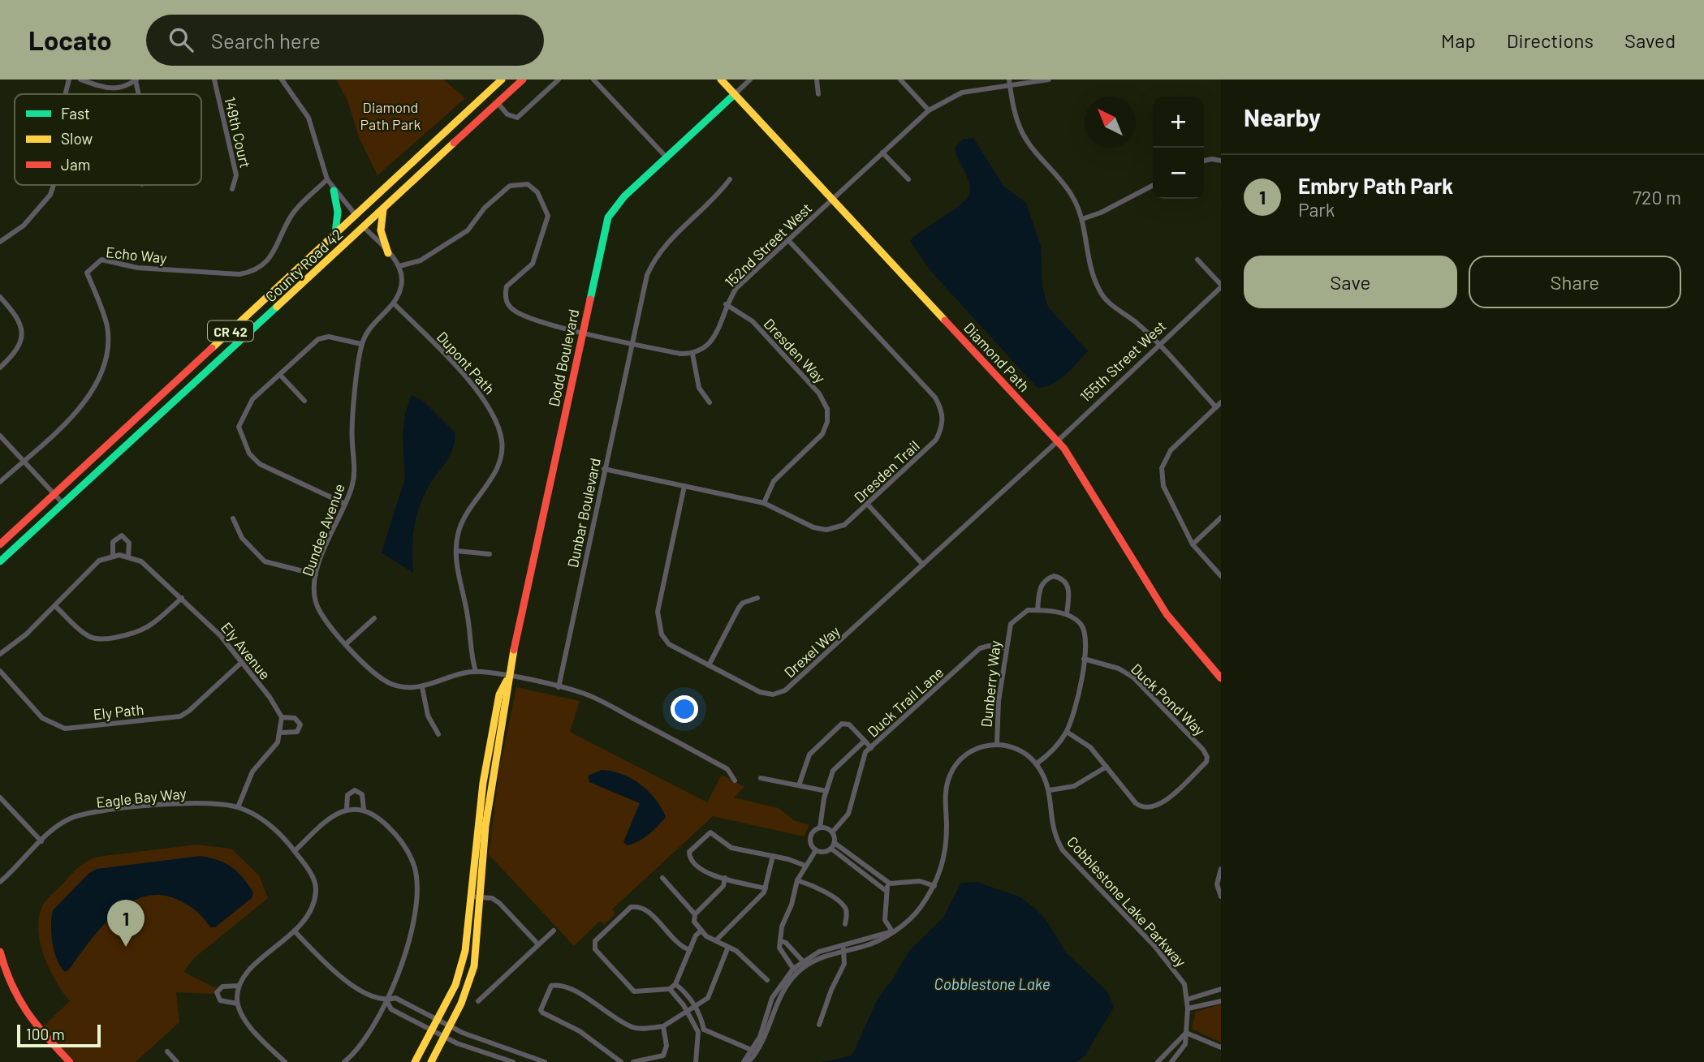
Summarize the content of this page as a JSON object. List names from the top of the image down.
{
  "streets": {
    "main road": [
      "County Road 42",
      "CR 42",
      "Diamond Path",
      "Dodd Boulevard"
    ],
    "street": [
      "149th Court",
      "152nd Street West",
      "Echo Way",
      "Dresden Way",
      "155th Street West",
      "Dupont Path",
      "Dresden Trail",
      "Dunbar Boulevard",
      "Dundee Avenue",
      "Ely Avenue",
      "Drexel Way",
      "Dunberry Way",
      "Duck Pond Way",
      "Duck Trail Lane",
      "Ely Path",
      "Eagle Bay Way",
      "Cobblestone Lake Parkway"
    ]
  },
  "crossings": [
    ["152nd Street West", "Dresden Way"],
    ["152nd Street West", "Diamond Path"],
    ["152nd Street West", "Dresden Trail"],
    ["Dresden Way", "Dresden Trail"],
    ["Diamond Path", "Dodd Boulevard"],
    ["Diamond Path", "155th Street West"],
    ["Dodd Boulevard", "Dundee Avenue"],
    ["155th Street West", "Drexel Way"],
    ["Dupont Path", "Dundee Avenue"],
    ["Dresden Trail", "Dunbar Boulevard"],
    ["Dresden Trail", "Drexel Way"],
    ["Dunbar Boulevard", "Dundee Avenue"],
    ["Ely Avenue", "Ely Path"],
    ["Dunberry Way", "Duck Trail Lane"],
    ["Dunberry Way", "Cobblestone Lake Parkway"]
  ],
  "water": ["Cobblestone Lake"],
  "parks": ["Diamond Path Park"],
  "legend": ["Fast", "Slow", "Jam"],
  "scale_bar": "100 m",
  "north": "top left",
  "page": {
    "header": "Locato",
    "search": "Search here",
    "nav": ["Map", "Directions", "Saved"],
    "heading": "Nearby",
    "map_buttons": ["+", "−"],
    "list": [
      {
        "mark": "1",
        "name": "Embry Path Park",
        "note": "Park",
        "value": "720 m"
      }
    ],
    "buttons": ["Save", "Share"],
    "pins": "1",
    "scale": "100 m"
  }
}
